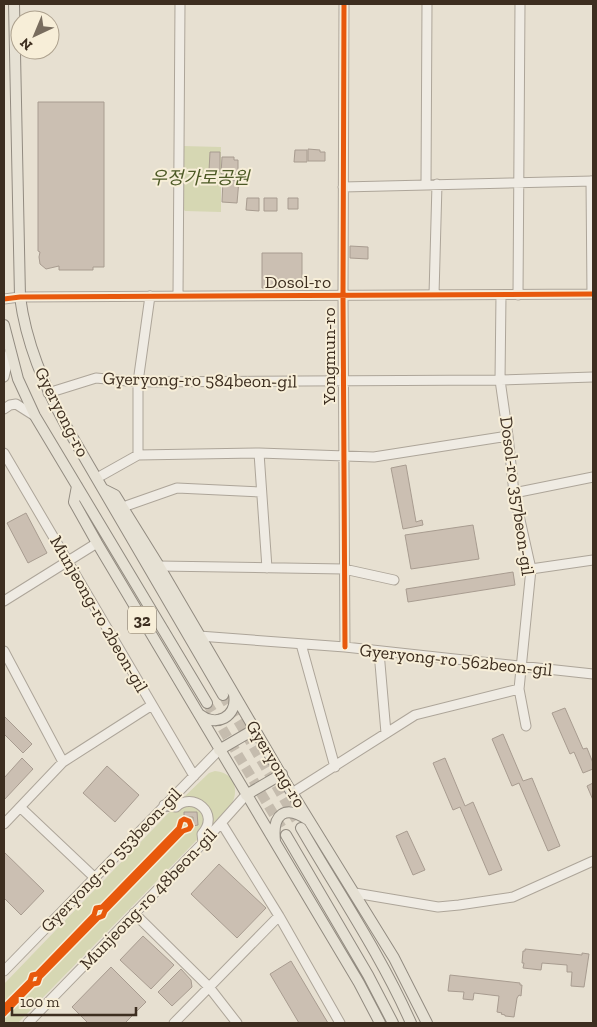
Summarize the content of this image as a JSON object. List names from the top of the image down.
{
  "streets": {
    "main road": ["Gyeryong-ro", "32"],
    "street": [
      "Dosol-ro",
      "Yongmun-ro",
      "Gyeryong-ro 584beon-gil",
      "Dosol-ro 357beon-gil",
      "Munjeong-ro 2beon-gil",
      "Gyeryong-ro 562beon-gil",
      "Gyeryong-ro 553beon-gil",
      "Munjeong-ro 48beon-gil"
    ]
  },
  "crossings": [
    ["Dosol-ro", "Yongmun-ro"],
    ["Dosol-ro", "Gyeryong-ro"],
    ["Dosol-ro", "Dosol-ro 357beon-gil"],
    ["Yongmun-ro", "Gyeryong-ro 584beon-gil"],
    ["Yongmun-ro", "Gyeryong-ro 562beon-gil"],
    ["Gyeryong-ro 584beon-gil", "Gyeryong-ro"],
    ["Gyeryong-ro 584beon-gil", "Dosol-ro 357beon-gil"],
    ["Gyeryong-ro", "32"],
    ["Gyeryong-ro", "Gyeryong-ro 562beon-gil"],
    ["Gyeryong-ro", "Gyeryong-ro 553beon-gil"],
    ["Gyeryong-ro", "Munjeong-ro 48beon-gil"],
    ["Dosol-ro 357beon-gil", "Gyeryong-ro 562beon-gil"],
    ["Munjeong-ro 2beon-gil", "Gyeryong-ro 553beon-gil"]
  ],
  "parks": ["우정가로공원"],
  "scale_bar": "100 m",
  "north": "bottom left"
}
